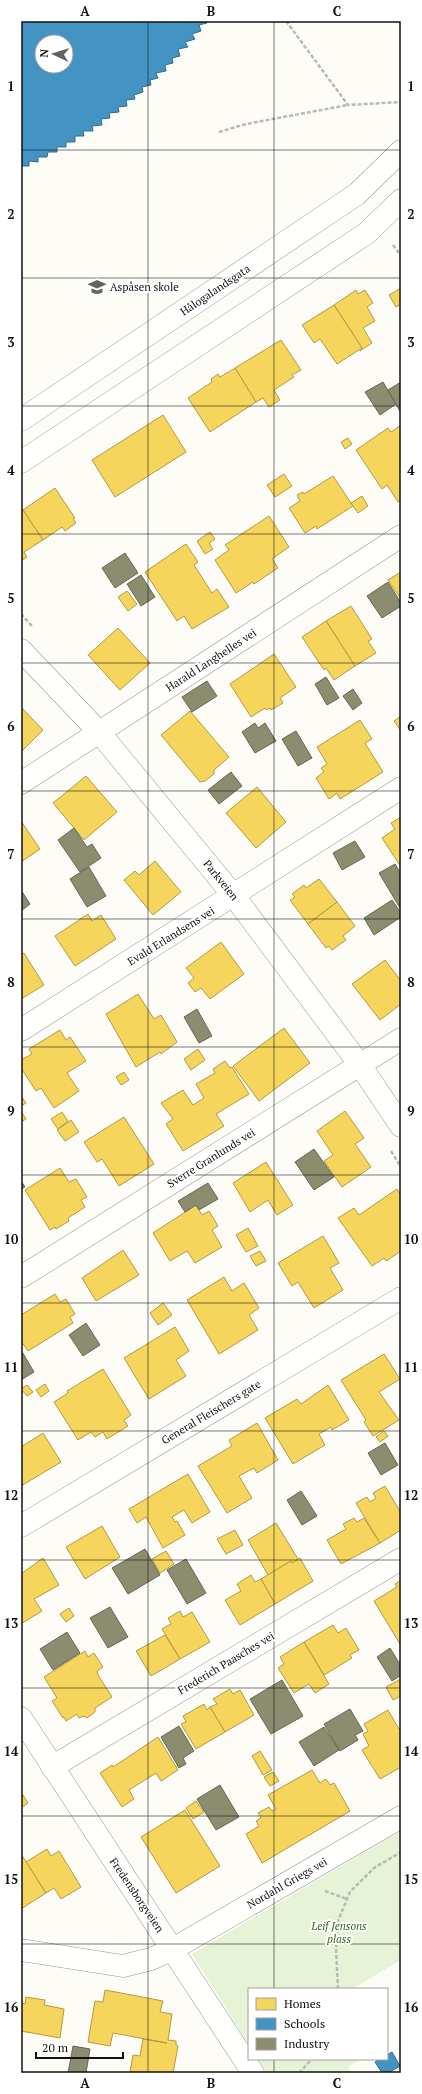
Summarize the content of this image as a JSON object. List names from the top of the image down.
{
  "streets": {
    "street": [
      "Hålogalandsgata",
      "Harald Langhelles vei",
      "Parkveien",
      "Evald Erlandsens vei",
      "Sverre Granlunds vei",
      "General Fleischers gate",
      "Frederich Paasches vei",
      "Nordahl Griegs vei",
      "Fredensborgveien"
    ]
  },
  "crossings": [
    ["Harald Langhelles vei", "Parkveien"],
    ["Parkveien", "Evald Erlandsens vei"],
    ["Parkveien", "Sverre Granlunds vei"],
    ["Frederich Paasches vei", "Fredensborgveien"],
    ["Nordahl Griegs vei", "Fredensborgveien"]
  ],
  "parks": ["Leif Jensons plass"],
  "places": {
    "school or university": ["Aspåsen skole"]
  },
  "legend": ["Homes", "Schools", "Industry"],
  "scale_bar": "20 m",
  "north": "left",
  "grid": {
    "columns": ["A", "B", "C"],
    "rows": [
      "1",
      "2",
      "3",
      "4",
      "5",
      "6",
      "7",
      "8",
      "9",
      "10",
      "11",
      "12",
      "13",
      "14",
      "15",
      "16"
    ]
  }
}
